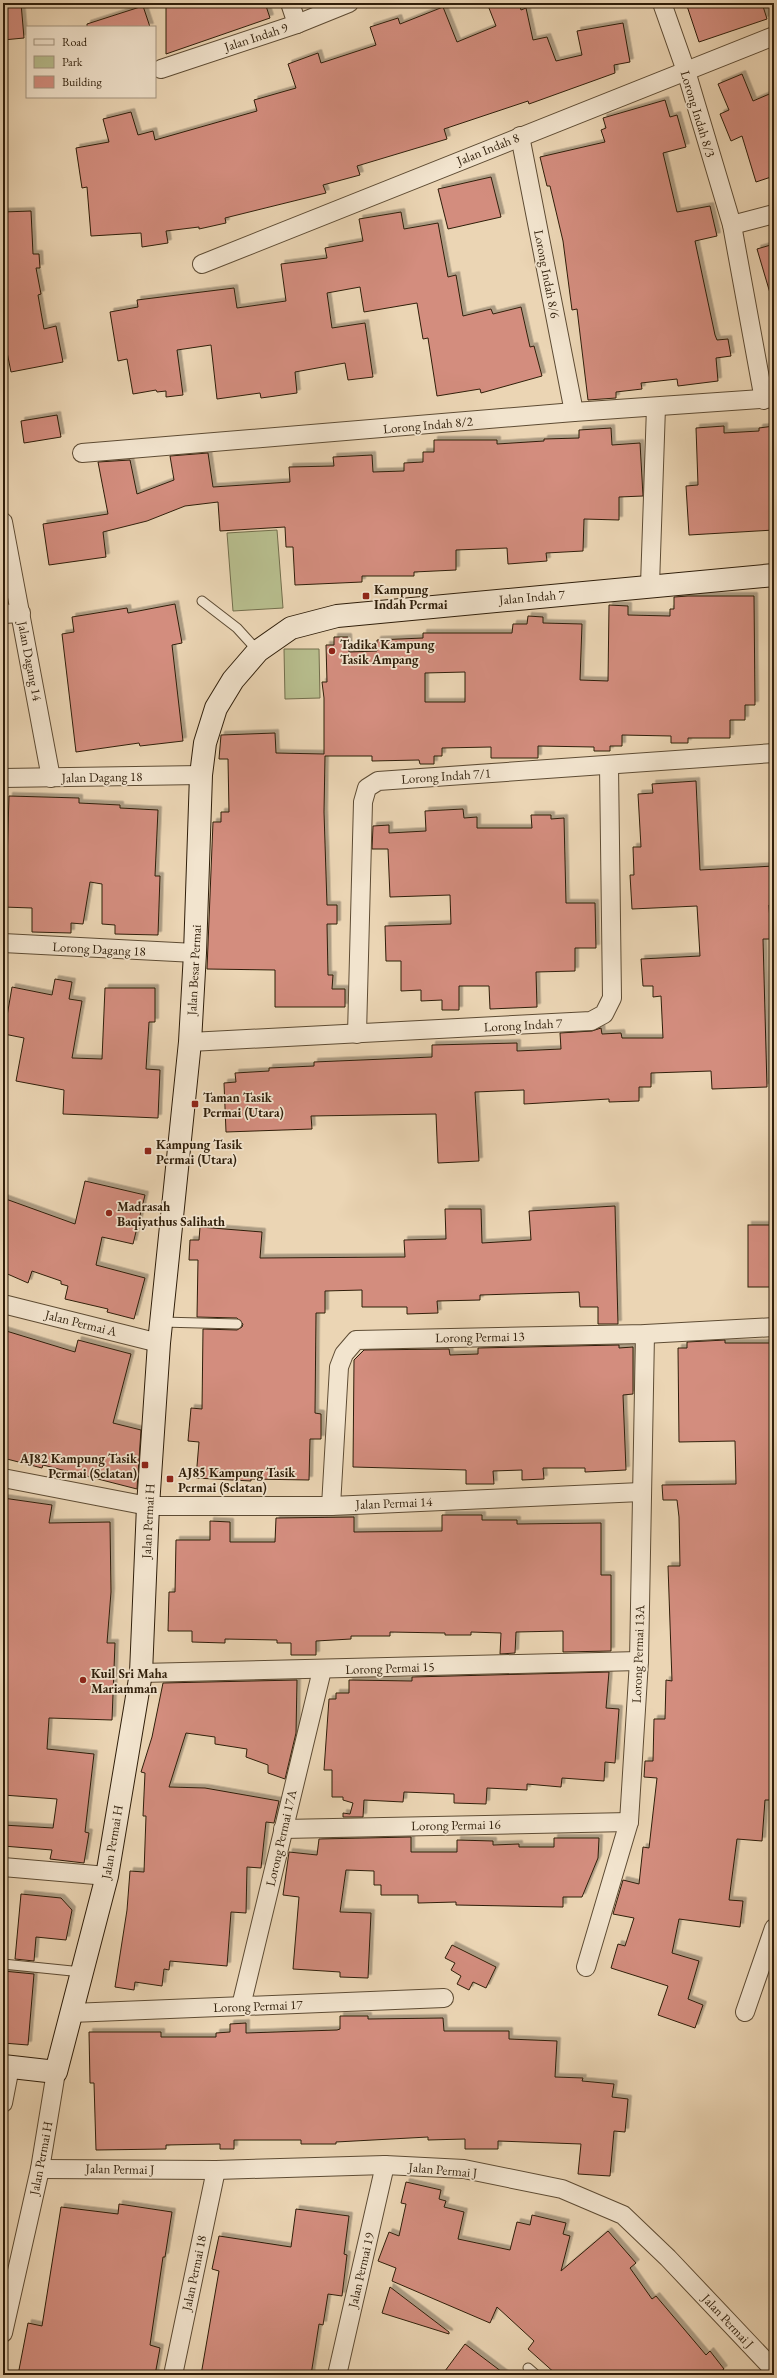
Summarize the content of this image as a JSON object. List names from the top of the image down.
{
  "streets": {
    "street": [
      "Jalan Indah 9",
      "Lorong Indah 8/3",
      "Jalan Indah 8",
      "Lorong Indah 8/6",
      "Lorong Indah 8/2",
      "Jalan Indah 7",
      "Jalan Dagang 14",
      "Lorong Indah 7/1",
      "Jalan Dagang 18",
      "Lorong Dagang 18",
      "Jalan Besar Permai",
      "Lorong Indah 7",
      "Jalan Permai A",
      "Lorong Permai 13",
      "Jalan Permai 14",
      "Jalan Permai H",
      "Lorong Permai 13A",
      "Lorong Permai 15",
      "Lorong Permai 16",
      "Lorong Permai 17A",
      "Lorong Permai 17",
      "Jalan Permai J",
      "Jalan Permai 19",
      "Jalan Permai 18"
    ]
  },
  "crossings": [
    ["Lorong Indah 8/3", "Jalan Indah 8"],
    ["Lorong Indah 8/3", "Lorong Indah 8/2"],
    ["Jalan Indah 8", "Lorong Indah 8/6"],
    ["Lorong Indah 8/6", "Lorong Indah 8/2"],
    ["Jalan Indah 7", "Jalan Besar Permai"],
    ["Jalan Dagang 14", "Jalan Dagang 18"],
    ["Lorong Indah 7/1", "Lorong Indah 7"],
    ["Jalan Dagang 18", "Jalan Besar Permai"],
    ["Lorong Dagang 18", "Jalan Besar Permai"],
    ["Jalan Besar Permai", "Lorong Indah 7"],
    ["Jalan Besar Permai", "Jalan Permai A"],
    ["Jalan Besar Permai", "Jalan Permai H"],
    ["Jalan Permai A", "Jalan Permai H"],
    ["Lorong Permai 13", "Jalan Permai 14"],
    ["Lorong Permai 13", "Lorong Permai 13A"],
    ["Jalan Permai 14", "Jalan Permai H"],
    ["Jalan Permai 14", "Lorong Permai 13A"],
    ["Jalan Permai H", "Lorong Permai 15"],
    ["Jalan Permai H", "Lorong Permai 17"],
    ["Jalan Permai H", "Jalan Permai J"],
    ["Lorong Permai 13A", "Lorong Permai 15"],
    ["Lorong Permai 13A", "Lorong Permai 16"],
    ["Lorong Permai 15", "Lorong Permai 17A"],
    ["Lorong Permai 16", "Lorong Permai 17A"],
    ["Lorong Permai 17A", "Lorong Permai 17"],
    ["Jalan Permai J", "Jalan Permai 19"],
    ["Jalan Permai J", "Jalan Permai 18"]
  ],
  "places": {
    "transit": [
      "Kampung Indah Permai",
      "Taman Tasik Permai (Utara)",
      "Kampung Tasik Permai (Utara)",
      "AJ82 Kampung Tasik Permai (Selatan)",
      "AJ85 Kampung Tasik Permai (Selatan)"
    ],
    "other": ["Tadika Kampung Tasik Ampang", "Madrasah Baqiyathus Salihath", "Kuil Sri Maha Mariamman"]
  },
  "legend": ["Road", "Park", "Building"]
}
